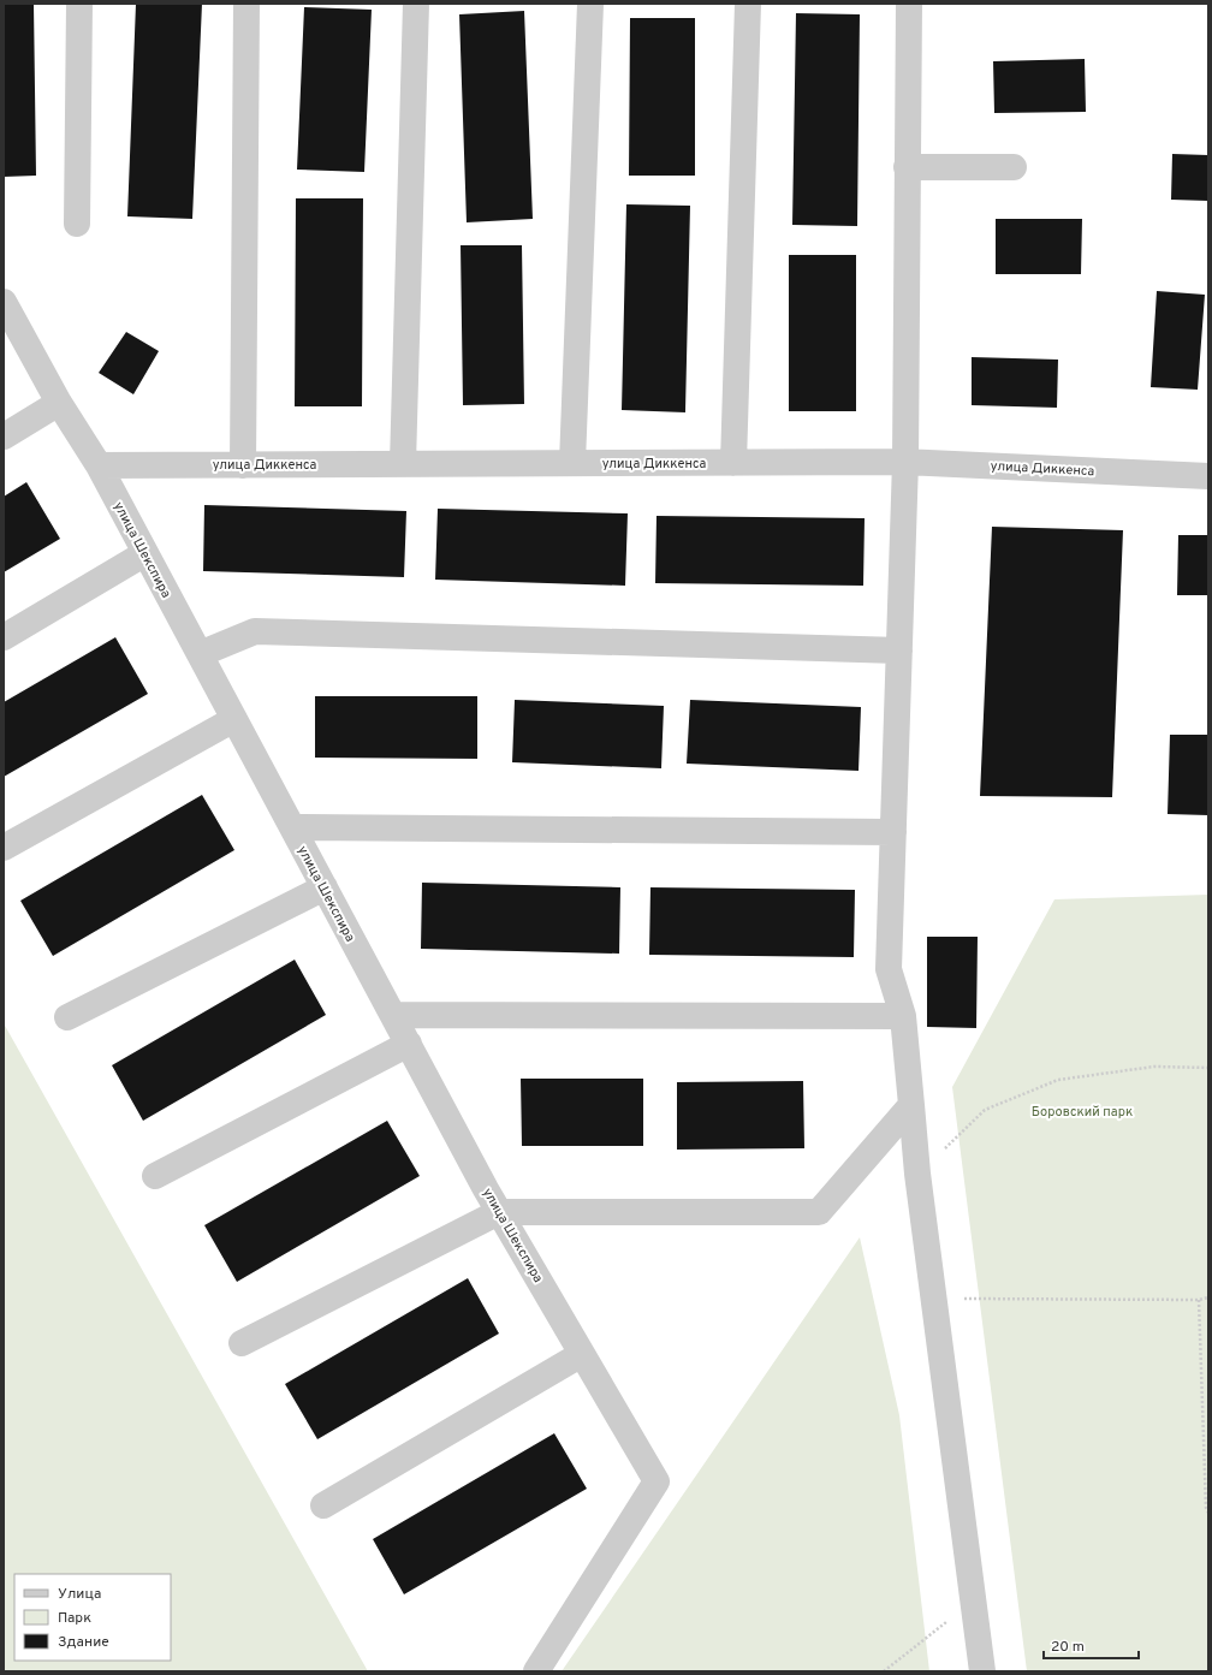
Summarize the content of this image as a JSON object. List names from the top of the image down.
{
  "streets": {
    "street": ["улица Диккенса", "улица Шекспира"]
  },
  "crossings": [
    ["улица Диккенса", "улица Шекспира"]
  ],
  "parks": ["Боровский парк"],
  "legend": ["Улица", "Парк", "Здание"],
  "scale_bar": "20 m"
}
